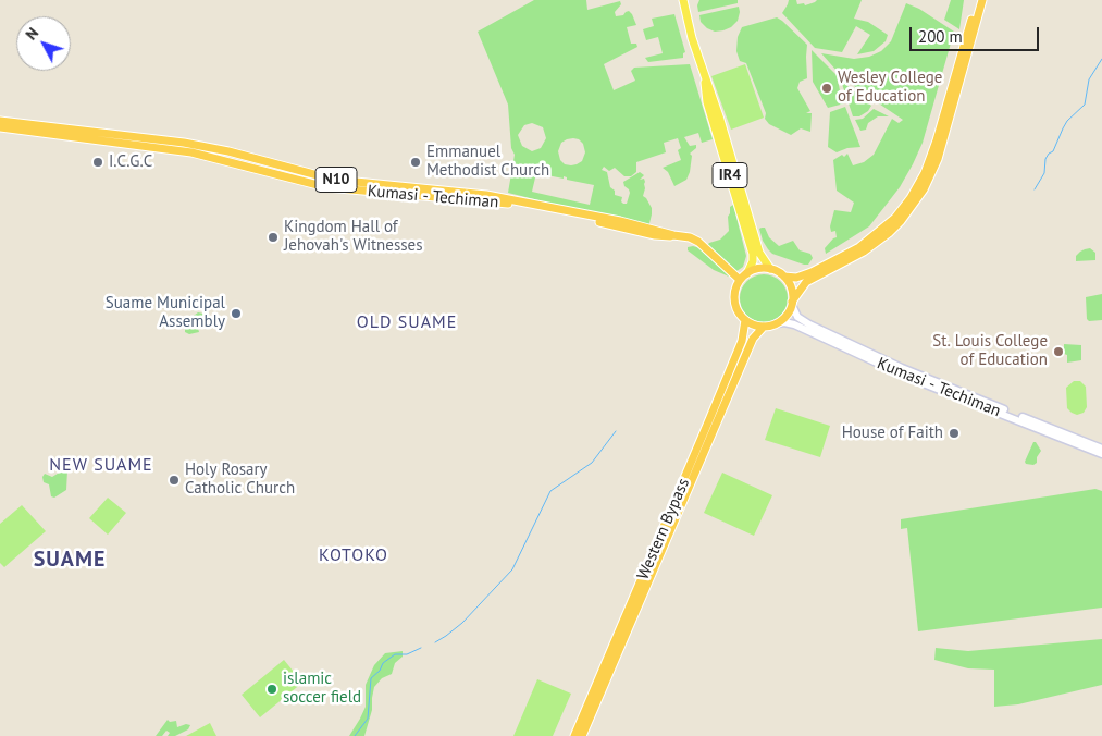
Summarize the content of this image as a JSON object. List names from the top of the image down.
{
  "streets": {
    "highway": ["N10", "Kumasi - Techiman", "Western Bypass"],
    "main road": ["IR4"]
  },
  "crossings": [
    ["IR4", "N10"],
    ["IR4", "Kumasi - Techiman"],
    ["IR4", "Western Bypass"],
    ["N10", "Kumasi - Techiman"],
    ["N10", "Western Bypass"],
    ["Kumasi - Techiman", "Western Bypass"]
  ],
  "districts": [
    "OLD SUAME",
    "NEW SUAME",
    "KOTOKO",
    "SUAME"
  ],
  "places": [
    "Wesley College of Education",
    "I.C.G.C",
    "Emmanuel Methodist Church",
    "Kingdom Hall of Jehovah's Witnesses",
    "Suame Municipal Assembly",
    "St. Louis College of Education",
    "House of Faith",
    "Holy Rosary Catholic Church",
    "islamic soccer field"
  ],
  "scale_bar": "200 m",
  "north": "top left"
}
